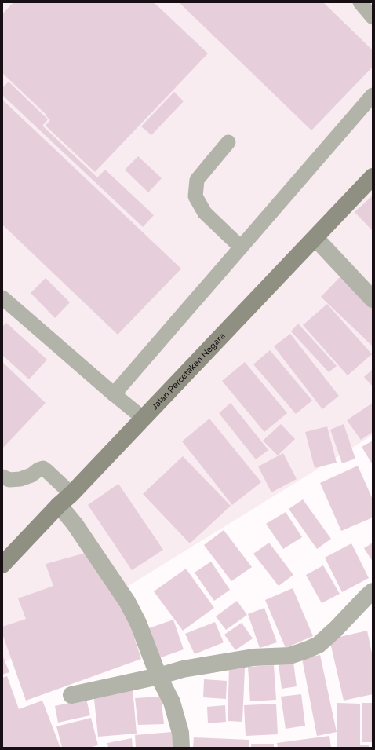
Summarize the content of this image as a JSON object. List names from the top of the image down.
{
  "streets": {
    "main road": ["Jalan Percetakan Negara"]
  }
}
